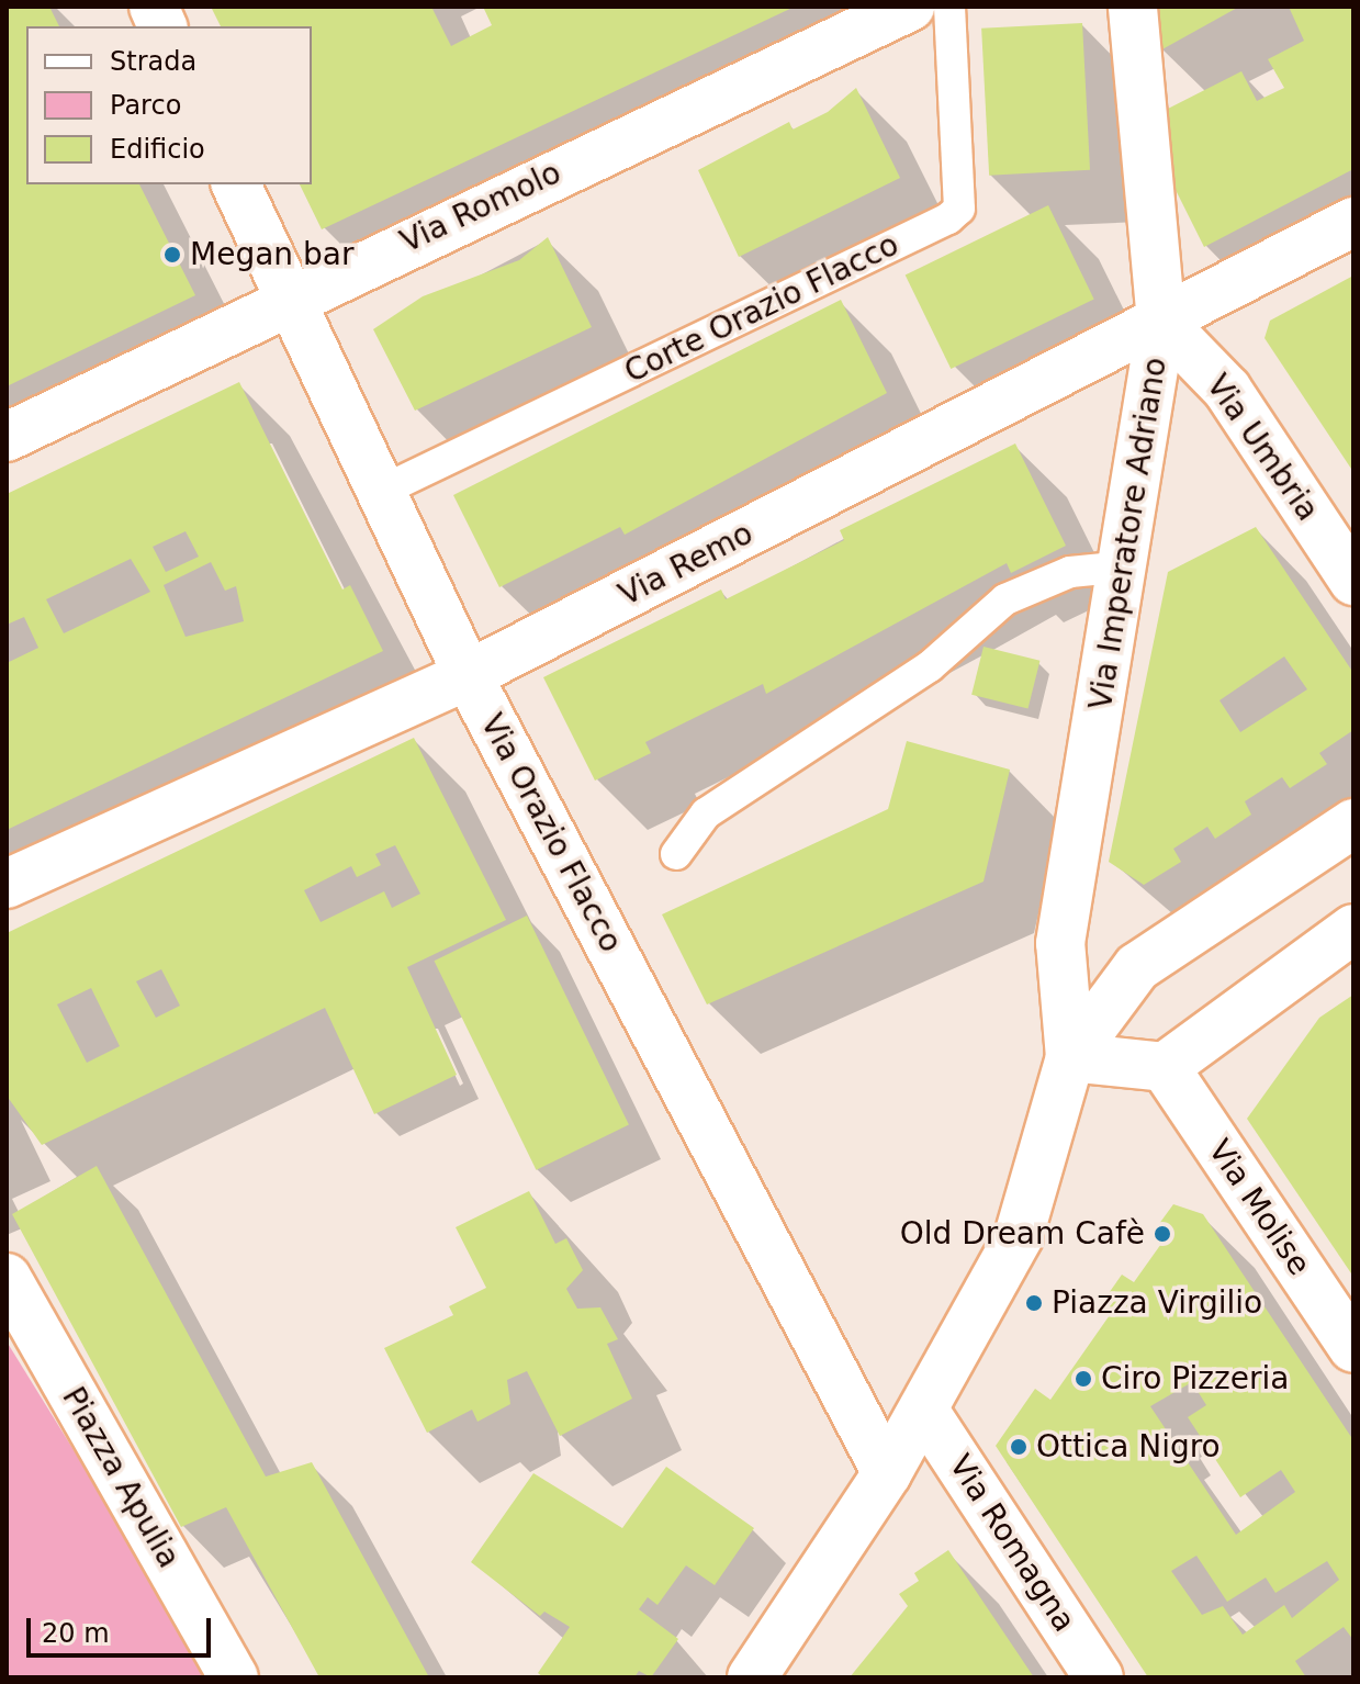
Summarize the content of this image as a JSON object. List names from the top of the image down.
{
  "streets": {
    "street": [
      "Via Romolo",
      "Via Umbria",
      "Via Imperatore Adriano",
      "Via Remo",
      "Via Orazio Flacco",
      "Via Molise",
      "Piazza Apulia",
      "Via Romagna"
    ],
    "lane": ["Corte Orazio Flacco"]
  },
  "crossings": [
    ["Via Romolo", "Via Orazio Flacco"],
    ["Corte Orazio Flacco", "Via Orazio Flacco"],
    ["Via Umbria", "Via Imperatore Adriano"],
    ["Via Umbria", "Via Remo"],
    ["Via Imperatore Adriano", "Via Remo"],
    ["Via Remo", "Via Orazio Flacco"]
  ],
  "places": [
    "Megan bar",
    "Old Dream Cafè",
    "Piazza Virgilio",
    "Ciro Pizzeria",
    "Ottica Nigro"
  ],
  "legend": ["Strada", "Parco", "Edificio"],
  "scale_bar": "20 m"
}
